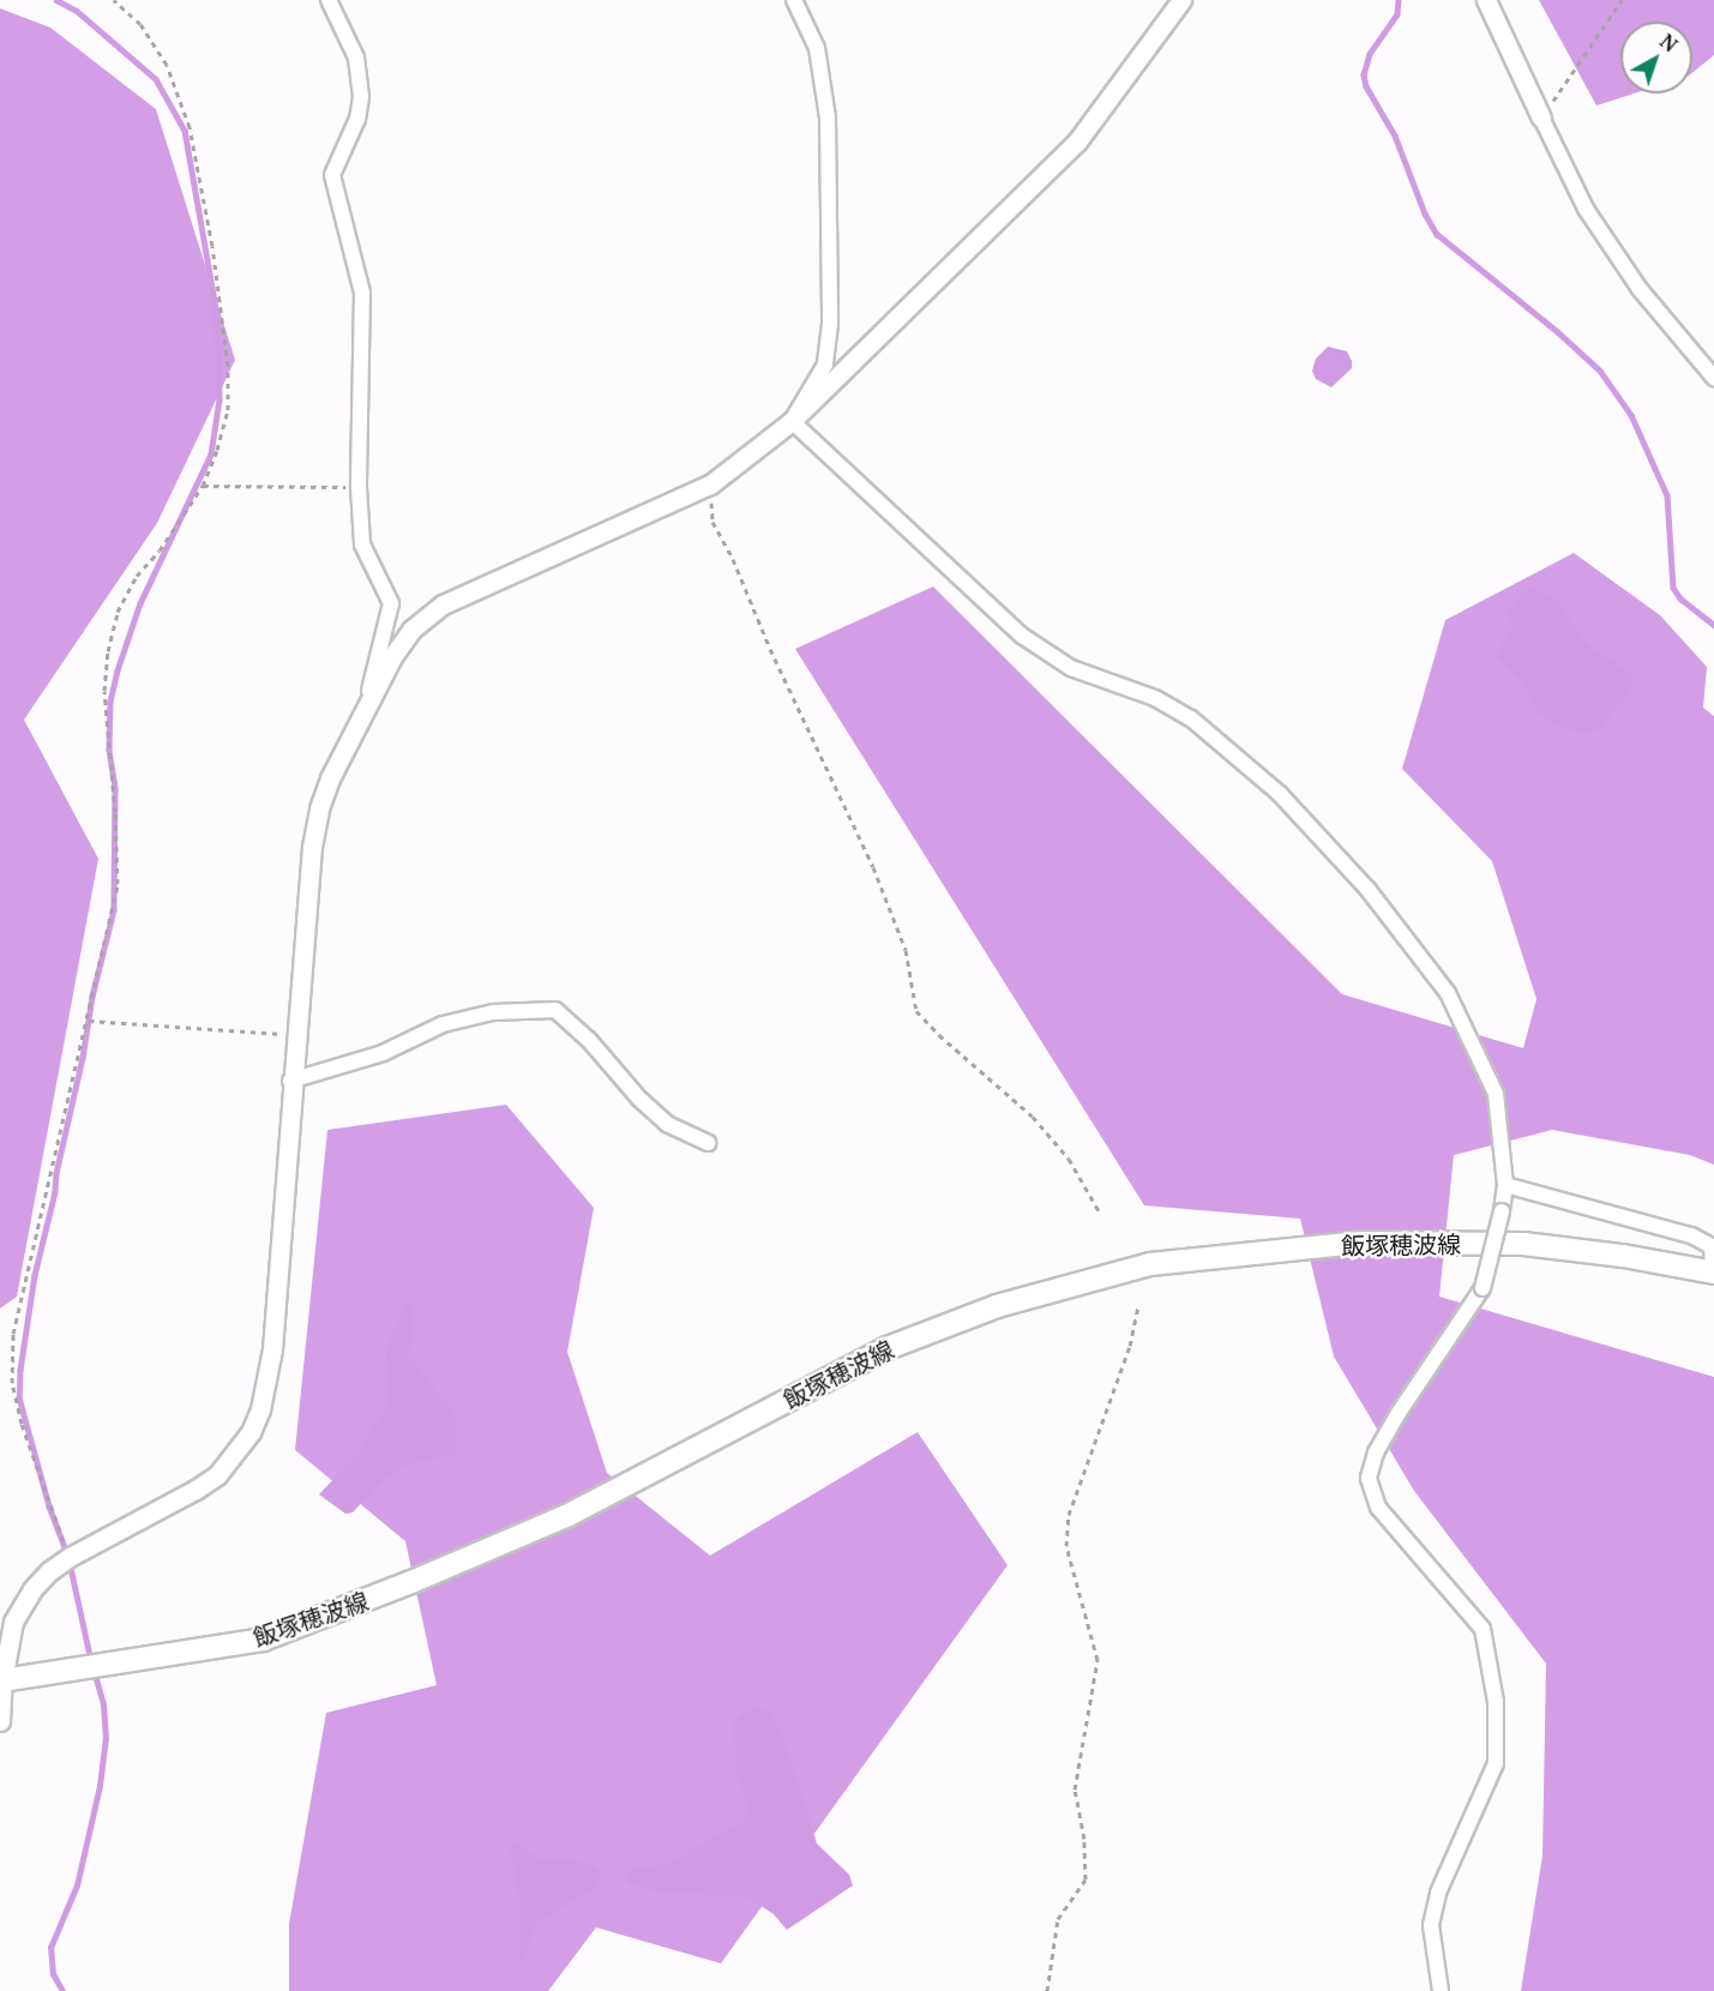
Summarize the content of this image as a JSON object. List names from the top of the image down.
{
  "streets": {
    "main road": ["飯塚穂波線"]
  },
  "north": "top right"
}
